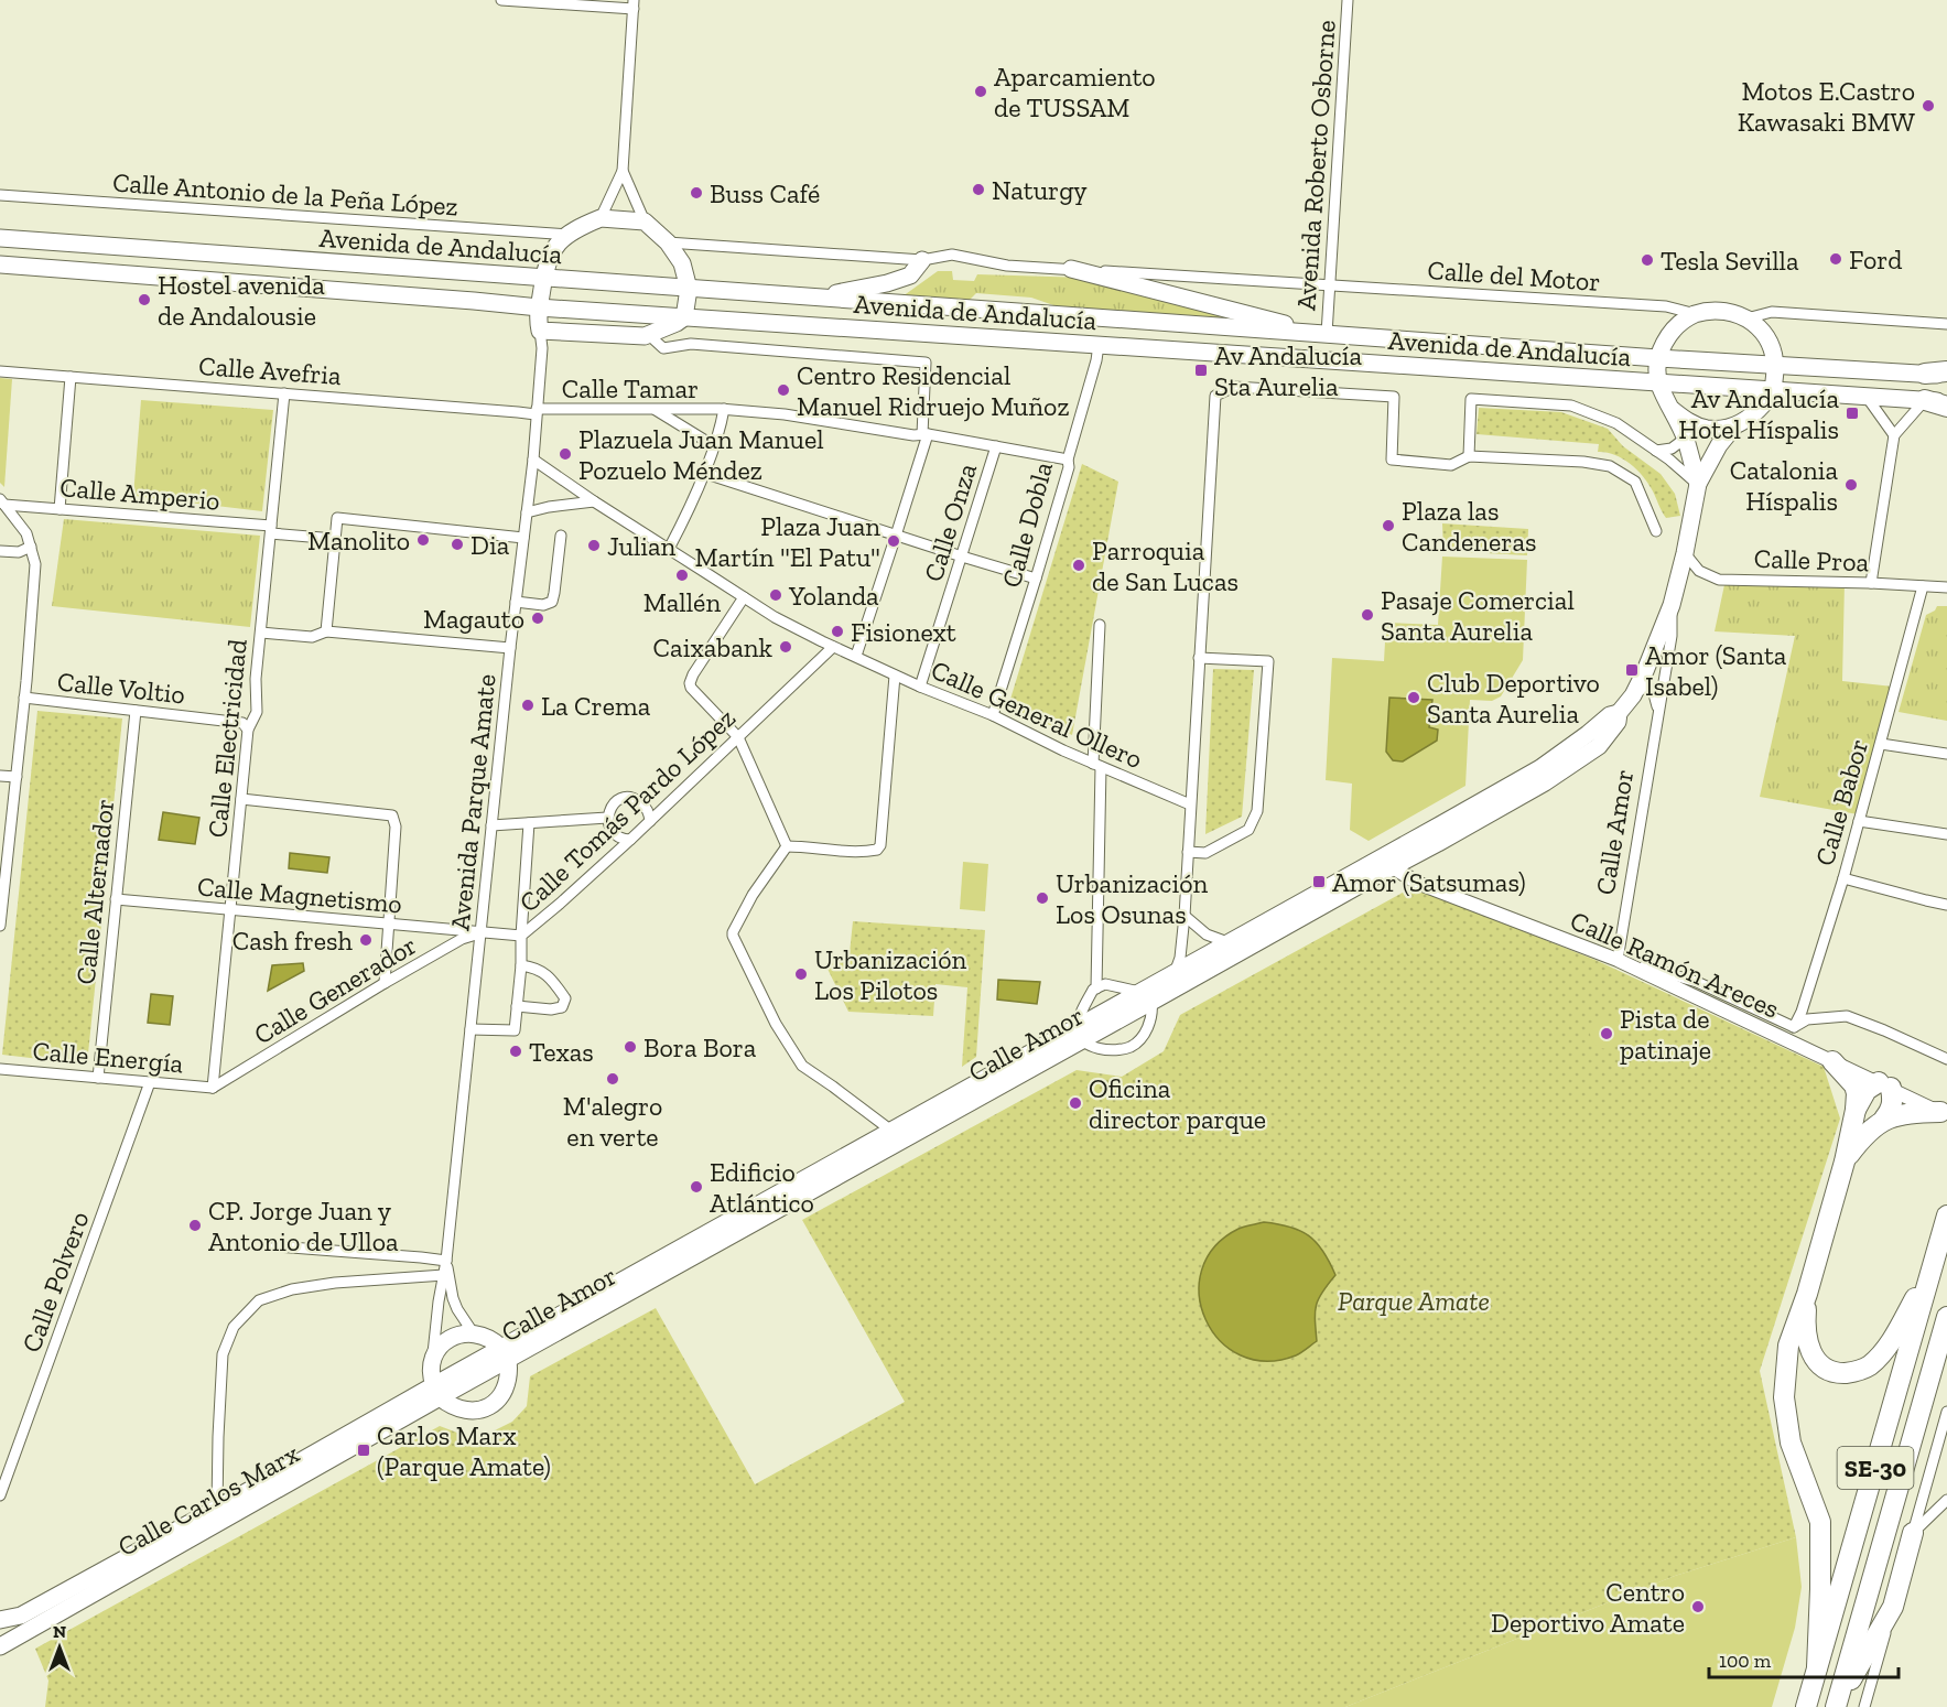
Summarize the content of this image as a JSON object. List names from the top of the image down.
{
  "streets": {
    "highway": ["SE-30"],
    "main road": ["Avenida de Andalucía", "Calle Amor", "Calle Carlos Marx"],
    "street": [
      "Avenida Roberto Osborne",
      "Calle Antonio de la Peña López",
      "Calle del Motor",
      "Calle Avefria",
      "Calle Tamar",
      "Calle Amperio",
      "Calle Onza",
      "Calle Dobla",
      "Calle Proa",
      "Calle Voltio",
      "Calle General Ollero",
      "Calle Electricidad",
      "Avenida Parque Amate",
      "Calle Babor",
      "Calle Tomás Pardo López",
      "Calle Alternador",
      "Calle Magnetismo",
      "Calle Ramón Areces",
      "Calle Generador",
      "Calle Energía",
      "Calle Polvero"
    ]
  },
  "crossings": [
    ["Avenida Roberto Osborne", "Avenida de Andalucía"],
    ["Avenida Roberto Osborne", "Calle del Motor"],
    ["Avenida de Andalucía", "Calle Dobla"],
    ["Avenida de Andalucía", "Calle Proa"],
    ["Avenida de Andalucía", "Calle Amor"],
    ["Calle Avefria", "Calle Tamar"],
    ["Calle Avefria", "Calle Electricidad"],
    ["Calle Avefria", "Avenida Parque Amate"],
    ["Calle Tamar", "Calle Onza"],
    ["Calle Tamar", "Calle Dobla"],
    ["Calle Tamar", "Avenida Parque Amate"],
    ["Calle Amperio", "Calle Electricidad"],
    ["Calle Onza", "Calle General Ollero"],
    ["Calle Dobla", "Calle General Ollero"],
    ["Calle Proa", "Calle Babor"],
    ["Calle Proa", "Calle Amor"],
    ["Calle Voltio", "Calle Electricidad"],
    ["Calle Voltio", "Calle Alternador"],
    ["Calle General Ollero", "Avenida Parque Amate"],
    ["Calle General Ollero", "Calle Tomás Pardo López"],
    ["Calle Electricidad", "Calle Magnetismo"],
    ["Calle Electricidad", "Calle Generador"],
    ["Calle Electricidad", "Calle Energía"],
    ["Avenida Parque Amate", "Calle Tomás Pardo López"],
    ["Avenida Parque Amate", "Calle Amor"],
    ["Avenida Parque Amate", "Calle Magnetismo"],
    ["Avenida Parque Amate", "Calle Generador"],
    ["Avenida Parque Amate", "Calle Carlos Marx"],
    ["Calle Tomás Pardo López", "Calle Magnetismo"],
    ["Calle Amor", "Calle Ramón Areces"],
    ["Calle Amor", "Calle Carlos Marx"],
    ["Calle Alternador", "Calle Magnetismo"],
    ["Calle Alternador", "Calle Energía"],
    ["Calle Magnetismo", "Calle Generador"],
    ["Calle Generador", "Calle Energía"],
    ["Calle Energía", "Calle Polvero"]
  ],
  "parks": ["Parque Amate"],
  "places": {
    "other": [
      "Aparcamiento de TUSSAM",
      "Motos E.Castro Kawasaki BMW",
      "Naturgy",
      "Buss Café",
      "Ford",
      "Tesla Sevilla",
      "Hostel avenida de Andalousie",
      "Centro Residencial Manuel Ridruejo Muñoz",
      "Plazuela Juan Manuel Pozuelo Méndez",
      "Catalonia Híspalis",
      "Plaza las Candeneras",
      "Manolito",
      "Plaza Juan Martín \"El Patu\"",
      "Dia",
      "Julian",
      "Parroquia de San Lucas",
      "Mallén",
      "Yolanda",
      "Pasaje Comercial Santa Aurelia",
      "Magauto",
      "Fisionext",
      "Caixabank",
      "Club Deportivo Santa Aurelia",
      "La Crema",
      "Urbanización Los Osunas",
      "Cash fresh",
      "Urbanización Los Pilotos",
      "Pista de patinaje",
      "Bora Bora",
      "Texas",
      "M'alegro en verte",
      "Oficina director parque",
      "Edificio Atlántico",
      "CP. Jorge Juan y Antonio de Ulloa",
      "Centro Deportivo Amate"
    ],
    "transit": [
      "Av Andalucía Sta Aurelia",
      "Av Andalucía Hotel Híspalis",
      "Amor (Santa Isabel)",
      "Amor (Satsumas)",
      "Carlos Marx (Parque Amate)"
    ]
  },
  "scale_bar": "100 m",
  "north": "top"
}
